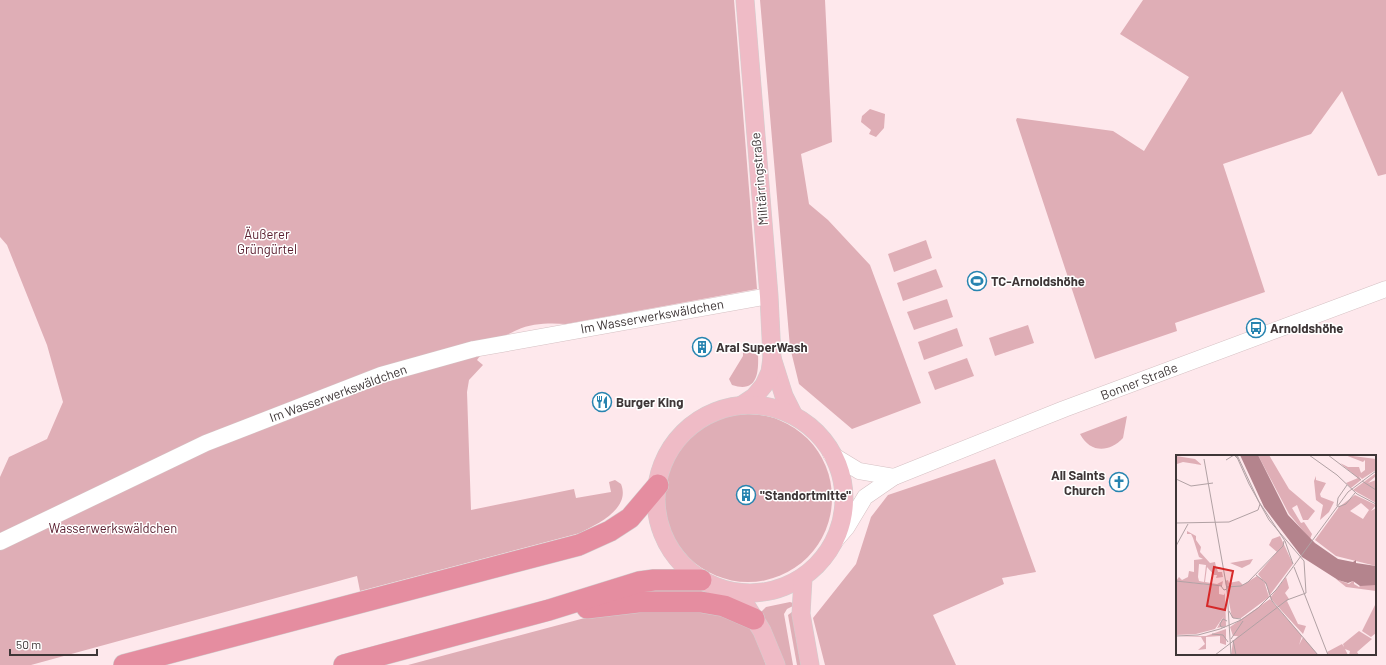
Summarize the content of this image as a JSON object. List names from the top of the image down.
{
  "streets": {
    "main road": ["Militärringstraße"],
    "street": ["Im Wasserwerkswäldchen", "Bonner Straße"]
  },
  "crossings": [
    ["Militärringstraße", "Im Wasserwerkswäldchen"]
  ],
  "parks": ["Äußerer Grüngürtel", "Wasserwerkswäldchen"],
  "places": {
    "sports": ["TC-Arnoldshöhe"],
    "bus stop": ["Arnoldshöhe"],
    "building": ["Aral SuperWash", "\"Standortmitte\""],
    "restaurant": ["Burger King"],
    "church": ["All Saints Church"]
  },
  "scale_bar": "50 m"
}
